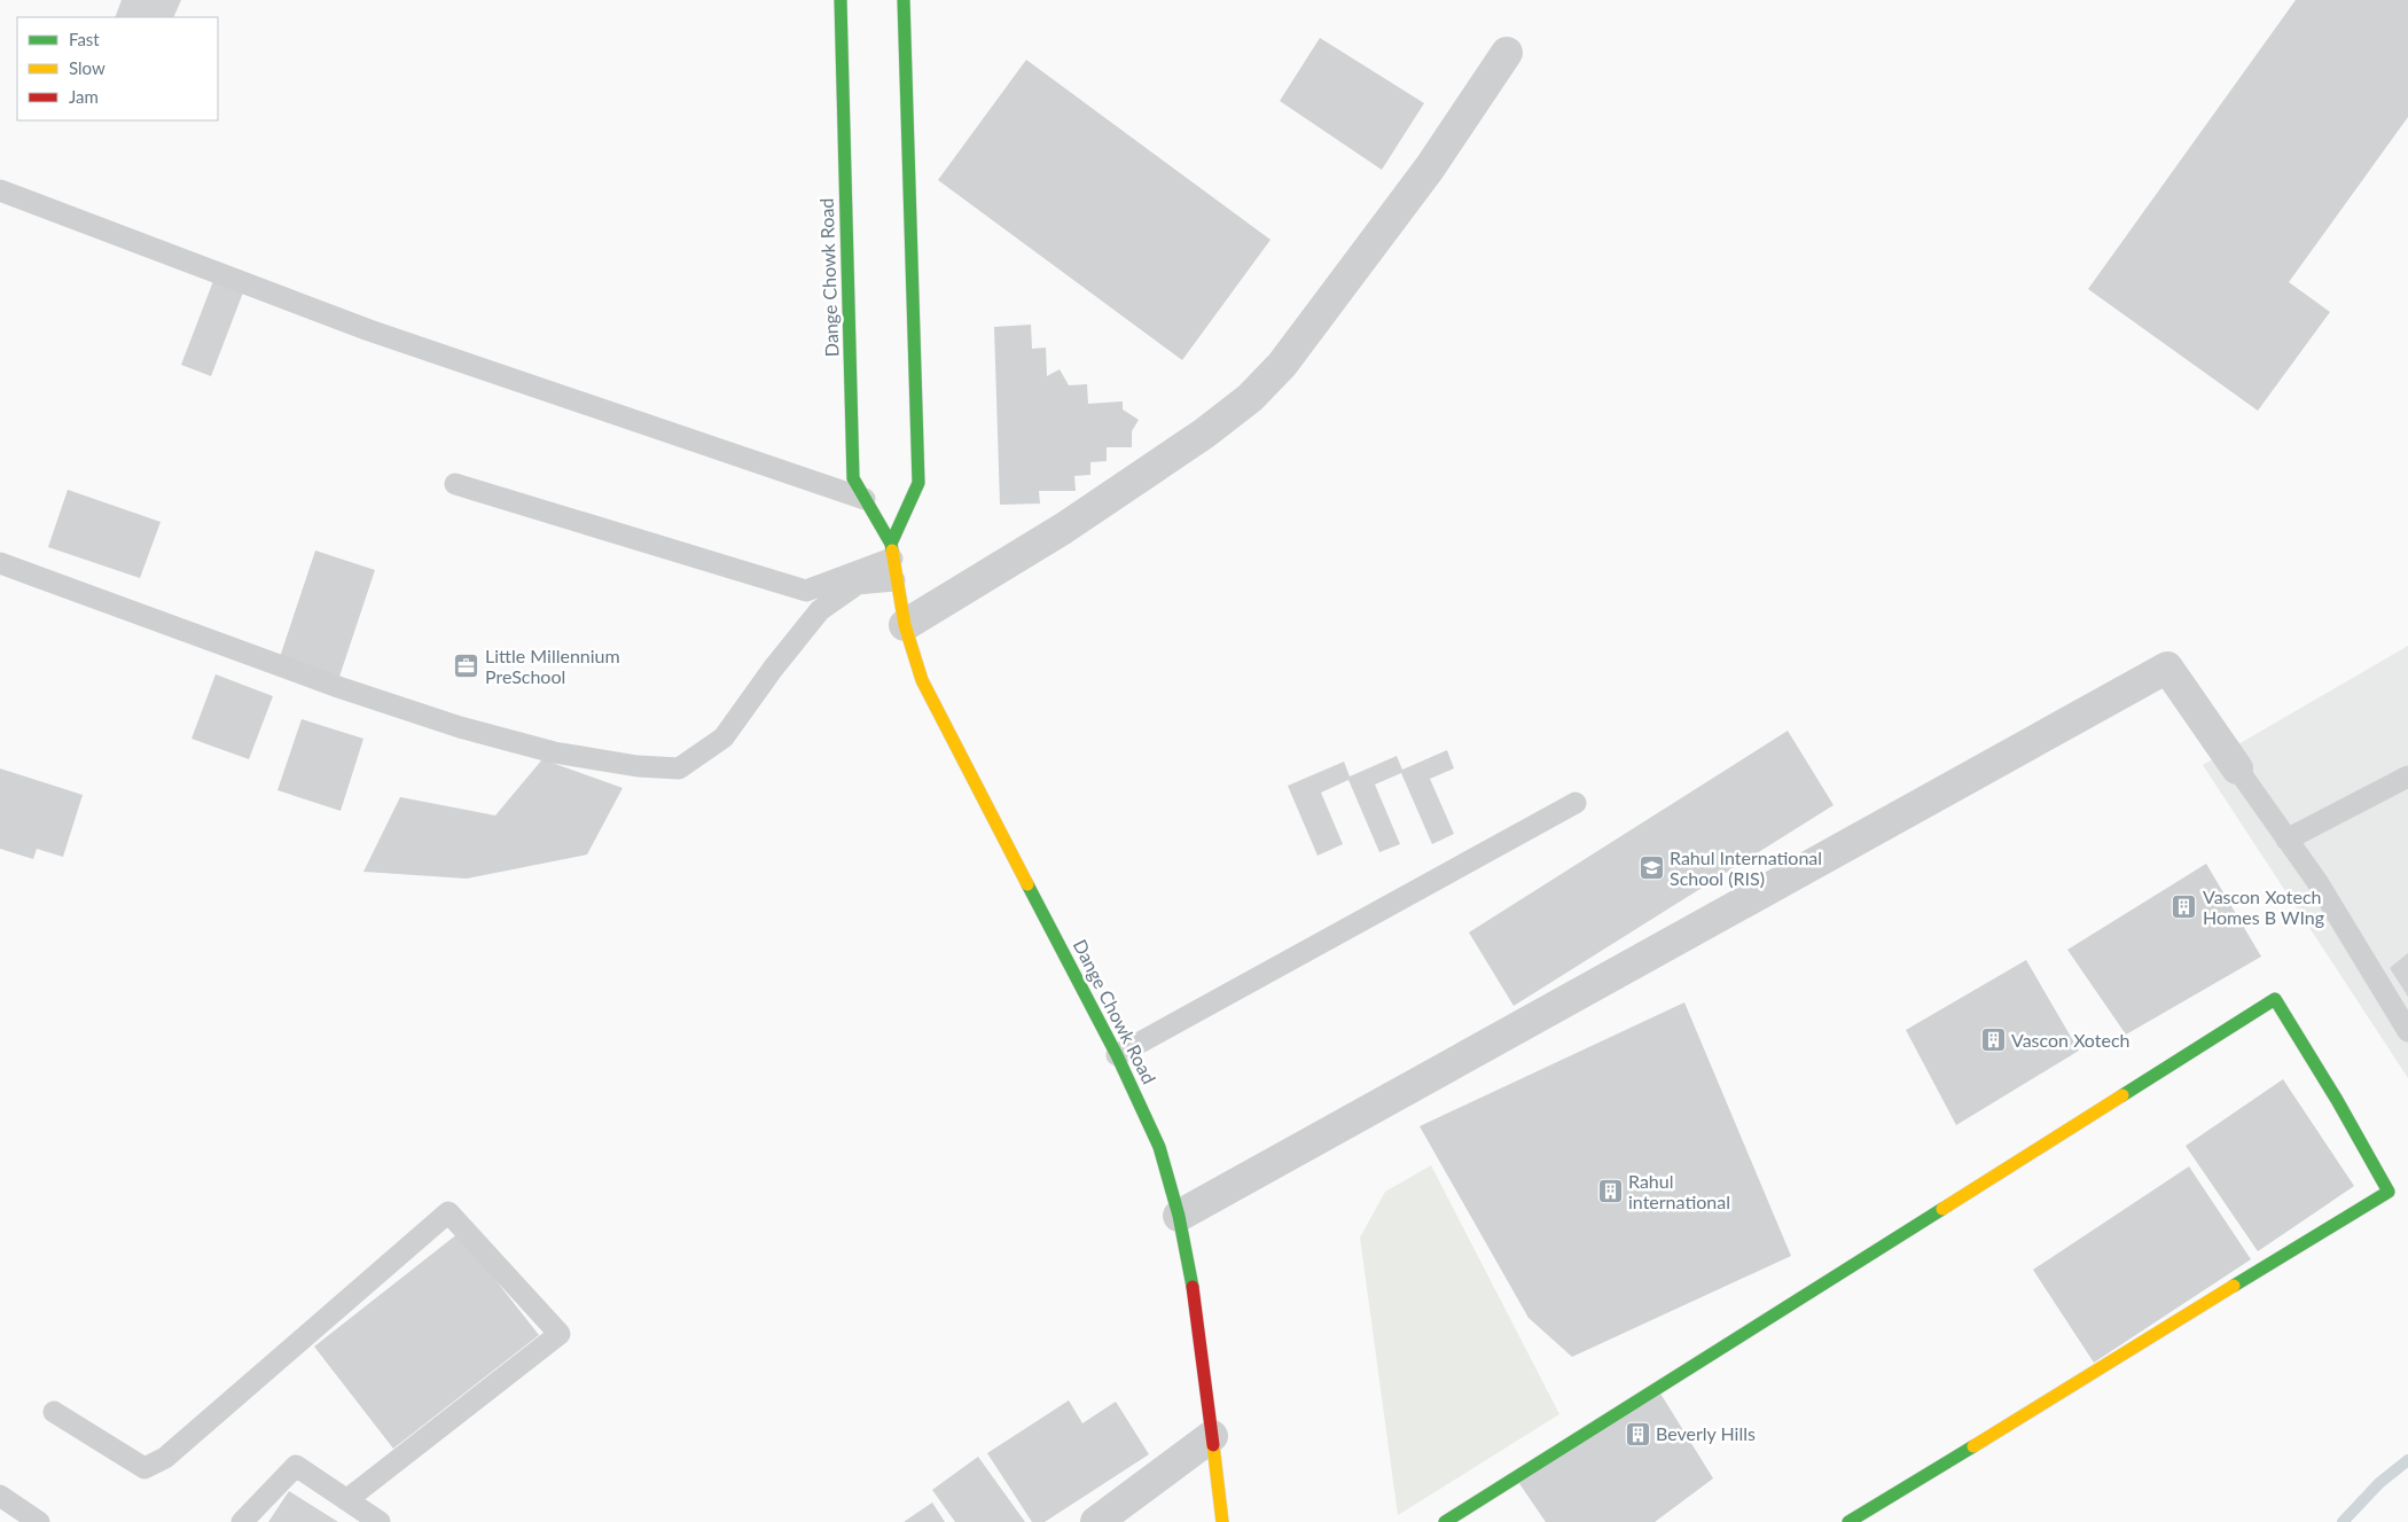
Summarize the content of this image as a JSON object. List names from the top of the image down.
{
  "streets": {
    "main road": ["Dange Chowk Road"]
  },
  "places": {
    "office": ["Little Millennium PreSchool"],
    "school or university": ["Rahul International School (RIS)"],
    "building": [
      "Vascon Xotech Homes B WIng",
      "Vascon Xotech",
      "Rahul international",
      "Beverly Hills"
    ]
  },
  "legend": ["Fast", "Slow", "Jam"]
}
